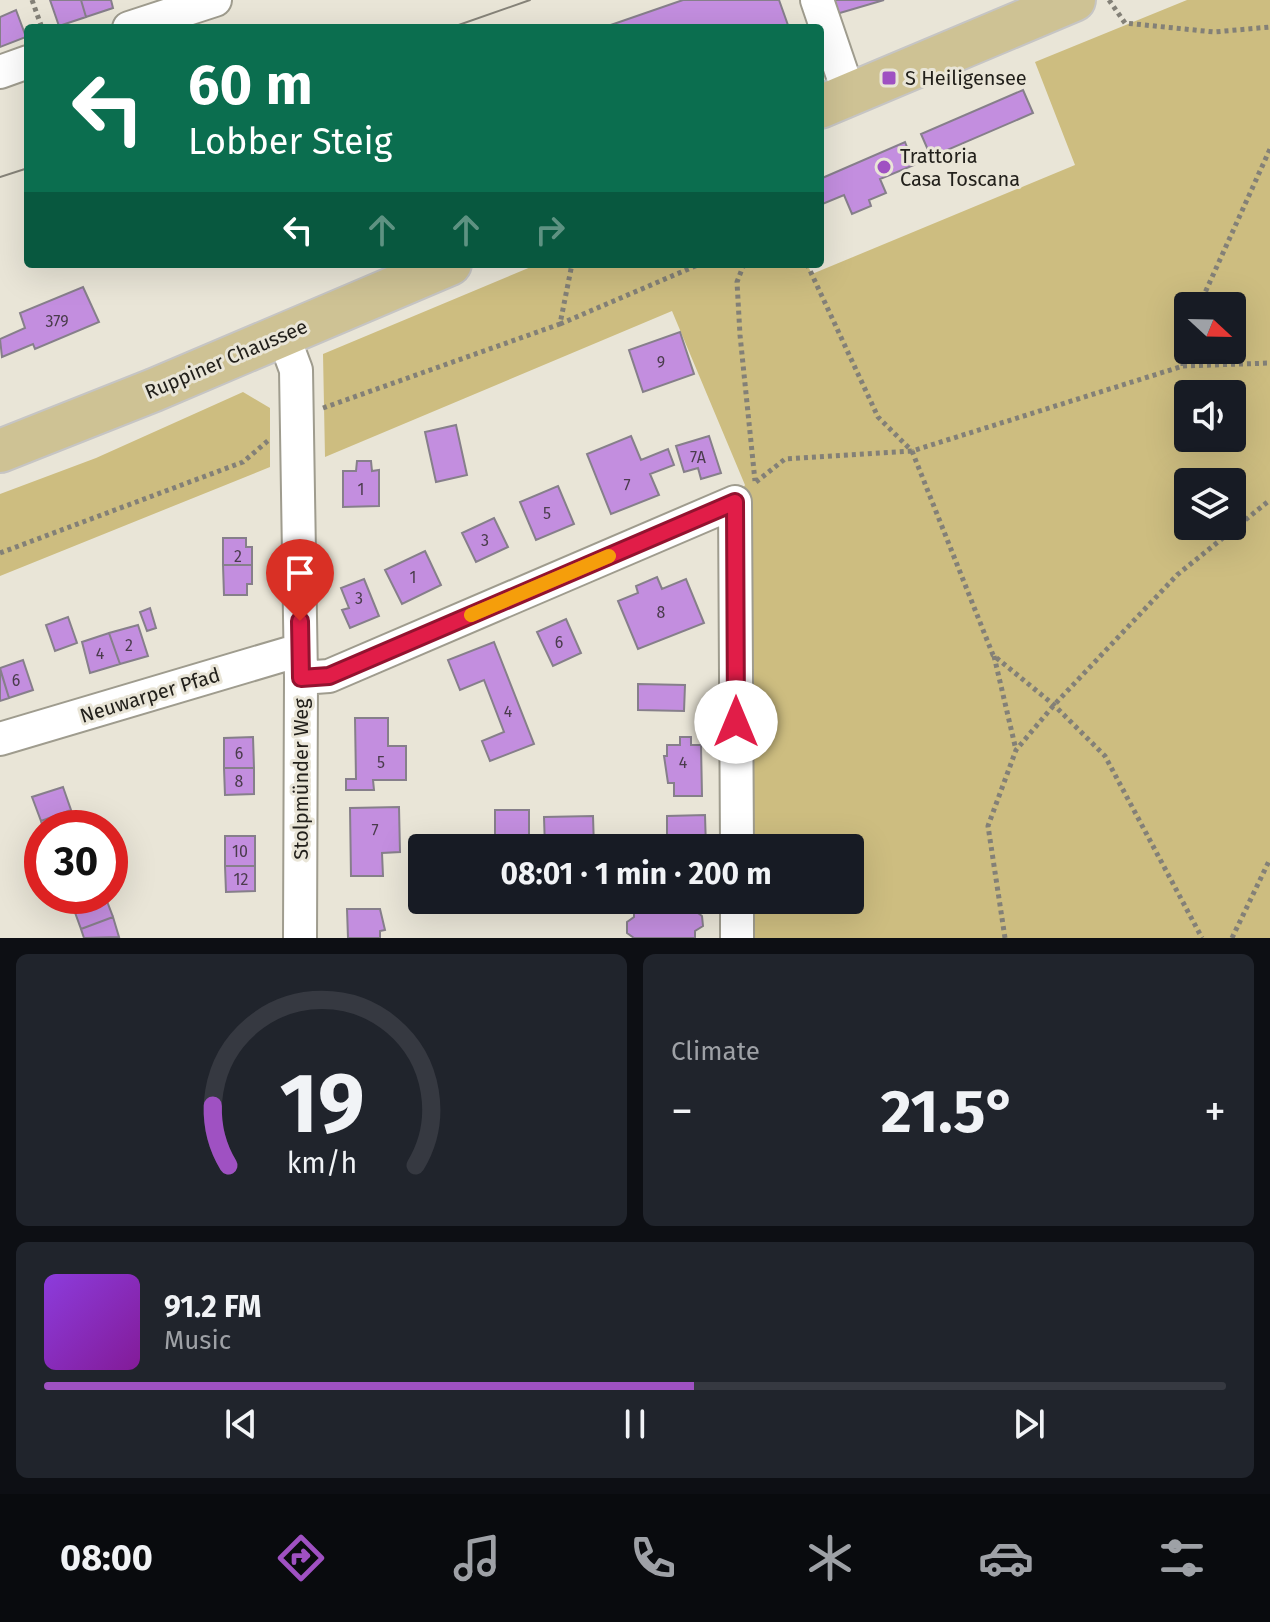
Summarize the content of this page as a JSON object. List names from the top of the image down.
{
  "streets": {
    "main road": ["Ruppiner Chaussee"],
    "street": ["Neuwarper Pfad", "Stolpmünder Weg"]
  },
  "crossings": [
    ["Ruppiner Chaussee", "Stolpmünder Weg"],
    ["Neuwarper Pfad", "Stolpmünder Weg"]
  ],
  "places": {
    "transit": ["S Heiligensee"],
    "other": ["Trattoria Casa Toscana"]
  },
  "house_numbers": [
    "379",
    "9",
    "7A",
    "7",
    "1",
    "5",
    "3",
    "2",
    "1",
    "3",
    "8",
    "6",
    "2",
    "4",
    "6",
    "4",
    "6",
    "5",
    "4",
    "8",
    "7",
    "10",
    "12"
  ],
  "north": "right",
  "page": {
    "turn": ["60 m", "Lobber Steig"],
    "limit": "30",
    "trip": "08:01 · 1 min · 200 m",
    "tile": "Climate",
    "heat": ["−", "21.5°", "+"],
    "song": ["91.2 FM", "Music"],
    "tabs": "08:00",
    "gauge": ["19", "km/h"]
  }
}
